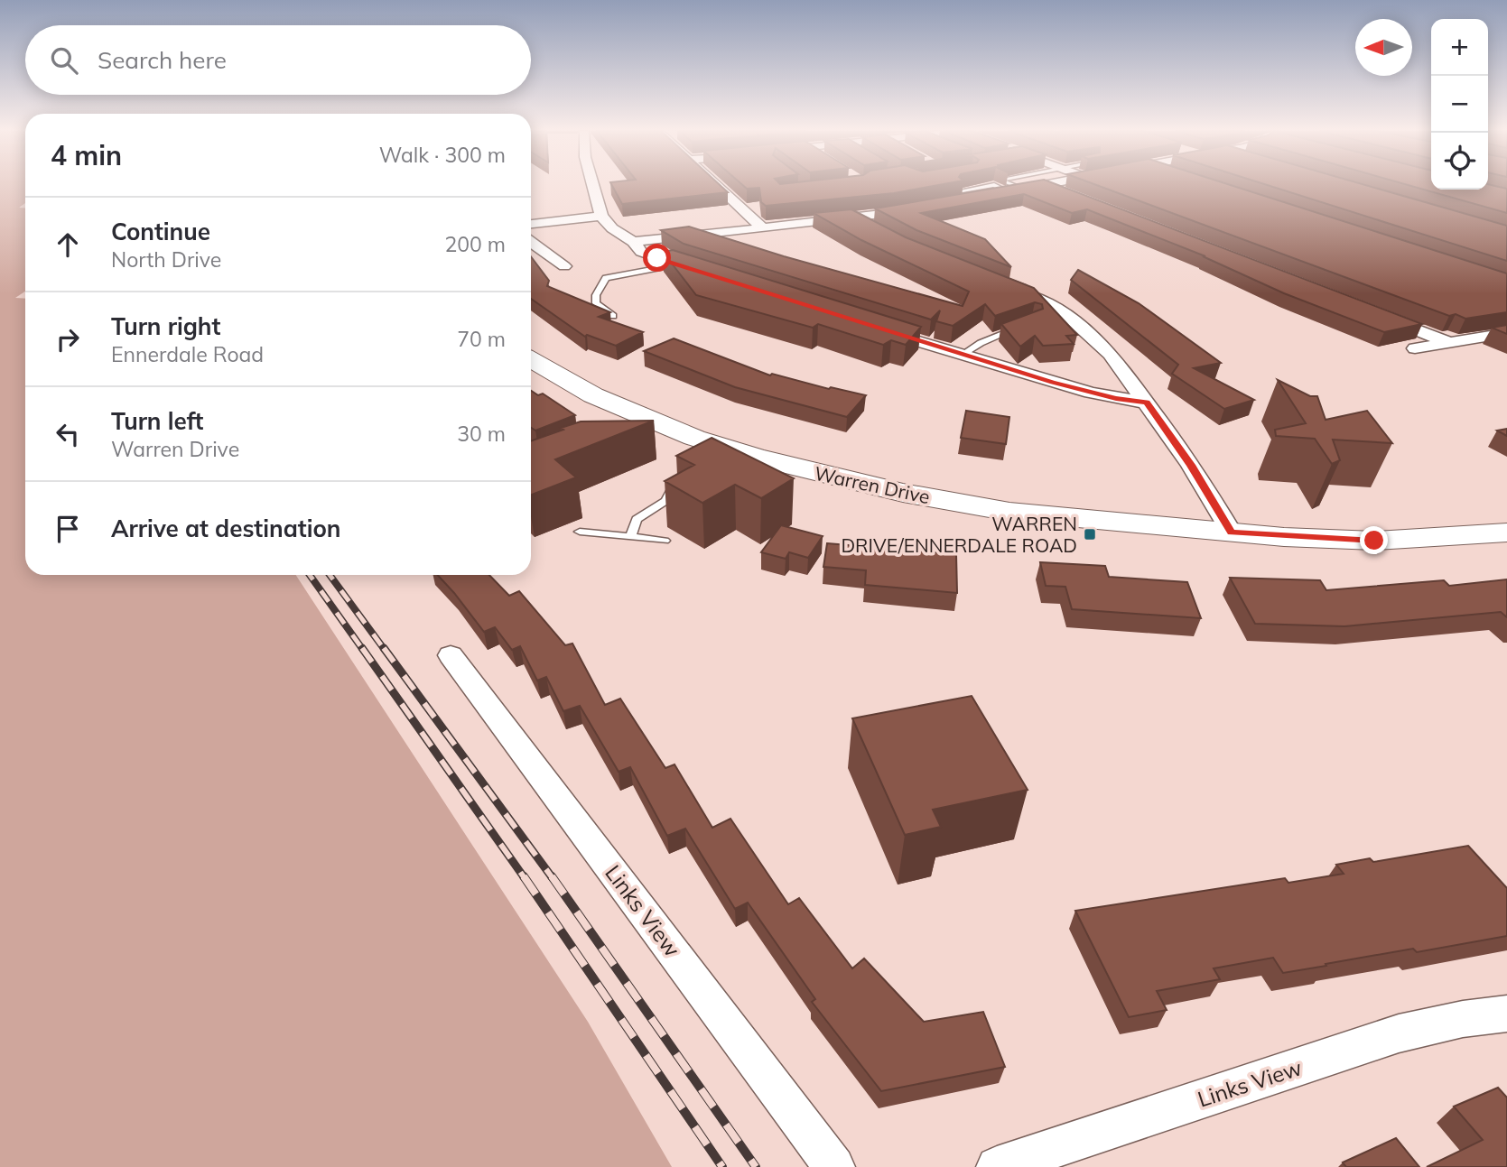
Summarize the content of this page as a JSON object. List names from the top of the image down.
{
  "streets": {
    "street": ["Warren Drive", "Links View"]
  },
  "places": {
    "transit": ["WARREN DRIVE/ENNERDALE ROAD"]
  },
  "north": "left",
  "page": {
    "map_buttons": ["+", "−"],
    "search": "Search here",
    "heading": ["4 min", "Walk · 300 m"],
    "list": [
      ["Continue", "North Drive", "200 m"],
      ["Turn right", "Ennerdale Road", "70 m"],
      ["Turn left", "Warren Drive", "30 m"],
      "Arrive at destination"
    ]
  }
}
